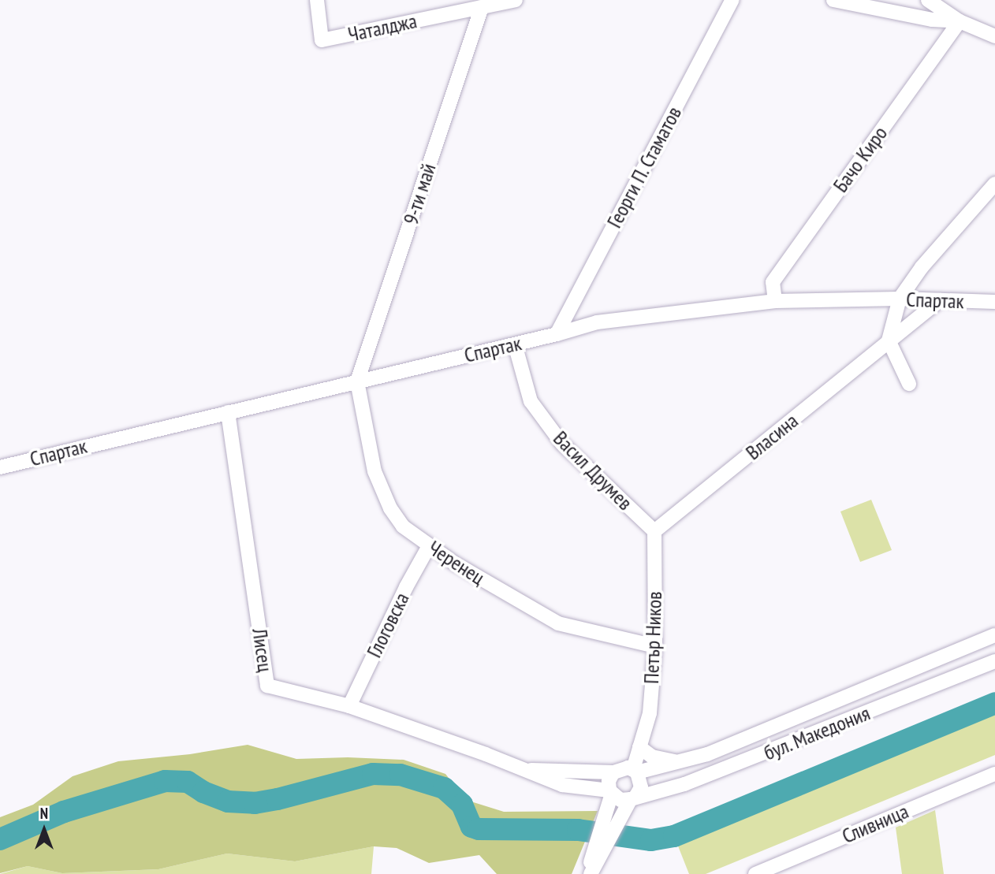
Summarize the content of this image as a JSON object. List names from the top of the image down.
{
  "streets": {
    "street": [
      "Чаталджа",
      "Бачо Киро",
      "Георги П. Стаматов",
      "9-ти май",
      "Спартак",
      "Власина",
      "Васил Друмев",
      "Черенец",
      "Глоговска",
      "Петър Ников",
      "Лисец",
      "бул. Македония",
      "Сливница"
    ]
  },
  "crossings": [
    ["Чаталджа", "9-ти май"],
    ["Бачо Киро", "Спартак"],
    ["Георги П. Стаматов", "Спартак"],
    ["9-ти май", "Спартак"],
    ["9-ти май", "Черенец"],
    ["Спартак", "Власина"],
    ["Спартак", "Васил Друмев"],
    ["Спартак", "Черенец"],
    ["Спартак", "Лисец"],
    ["Власина", "Васил Друмев"],
    ["Власина", "Петър Ников"],
    ["Васил Друмев", "Петър Ников"],
    ["Черенец", "Глоговска"],
    ["Черенец", "Петър Ников"],
    ["Глоговска", "Лисец"],
    ["Петър Ников", "Лисец"],
    ["Петър Ников", "бул. Македония"],
    ["Лисец", "бул. Македония"]
  ],
  "north": "top"
}
